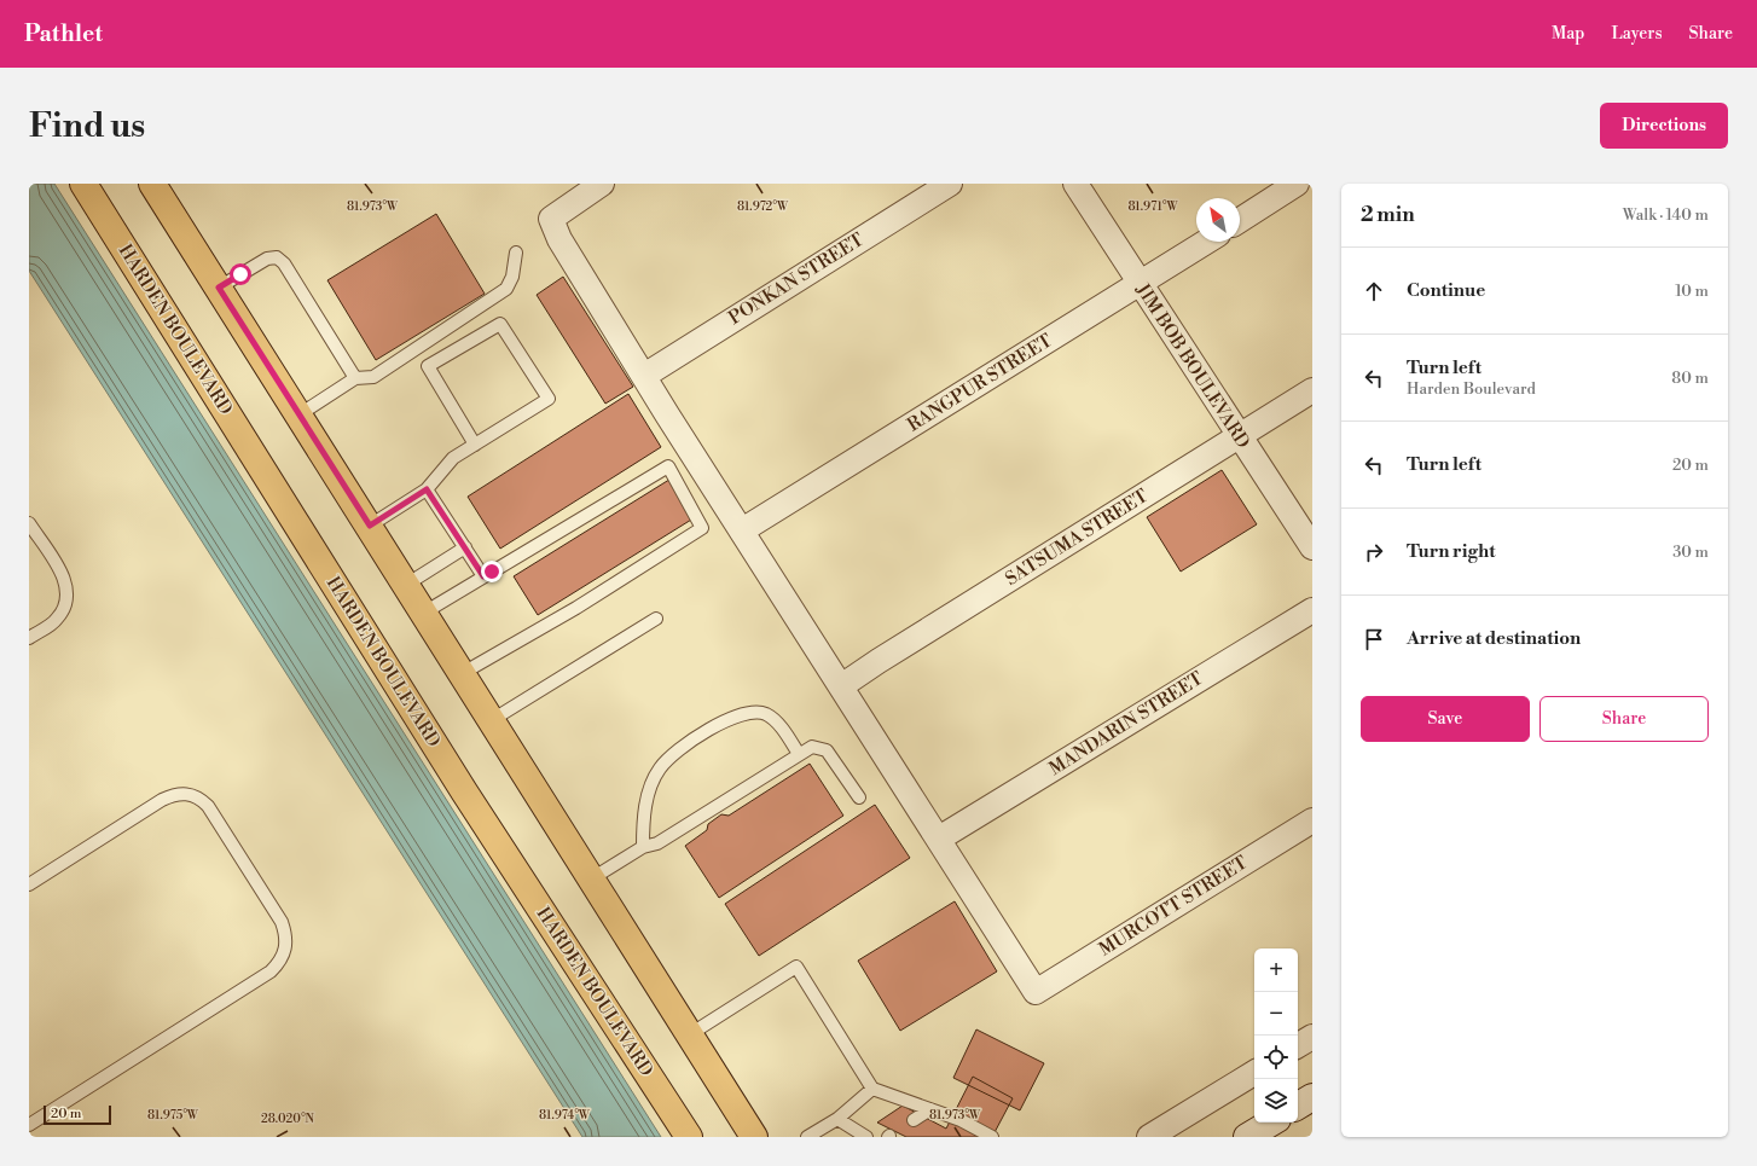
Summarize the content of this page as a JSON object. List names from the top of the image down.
{
  "streets": {
    "main road": ["HARDEN BOULEVARD"],
    "street": [
      "PONKAN STREET",
      "JIM BOB BOULEVARD",
      "RANGPUR STREET",
      "SATSUMA STREET",
      "MANDARIN STREET",
      "MURCOTT STREET"
    ]
  },
  "crossings": [
    ["JIM BOB BOULEVARD", "RANGPUR STREET"],
    ["JIM BOB BOULEVARD", "SATSUMA STREET"],
    ["MANDARIN STREET", "MURCOTT STREET"]
  ],
  "scale_bar": "20 m",
  "north": "top left",
  "page": {
    "header": "Pathlet",
    "nav": ["Map", "Layers", "Share"],
    "buttons": [
      "Directions",
      ["Save", "Share"]
    ],
    "title": "Find us",
    "heading": ["2 min", "Walk · 140 m"],
    "list": [
      ["Continue", "10 m"],
      ["Turn left", "Harden Boulevard", "80 m"],
      ["Turn left", "20 m"],
      ["Turn right", "30 m"],
      "Arrive at destination"
    ],
    "map_buttons": ["+", "−"],
    "scale": "20 m"
  },
  "coordinates": [
    "81.972°W",
    "81.971°W",
    "81.973°W",
    "81.975°W",
    "81.974°W",
    "28.020°N"
  ]
}
